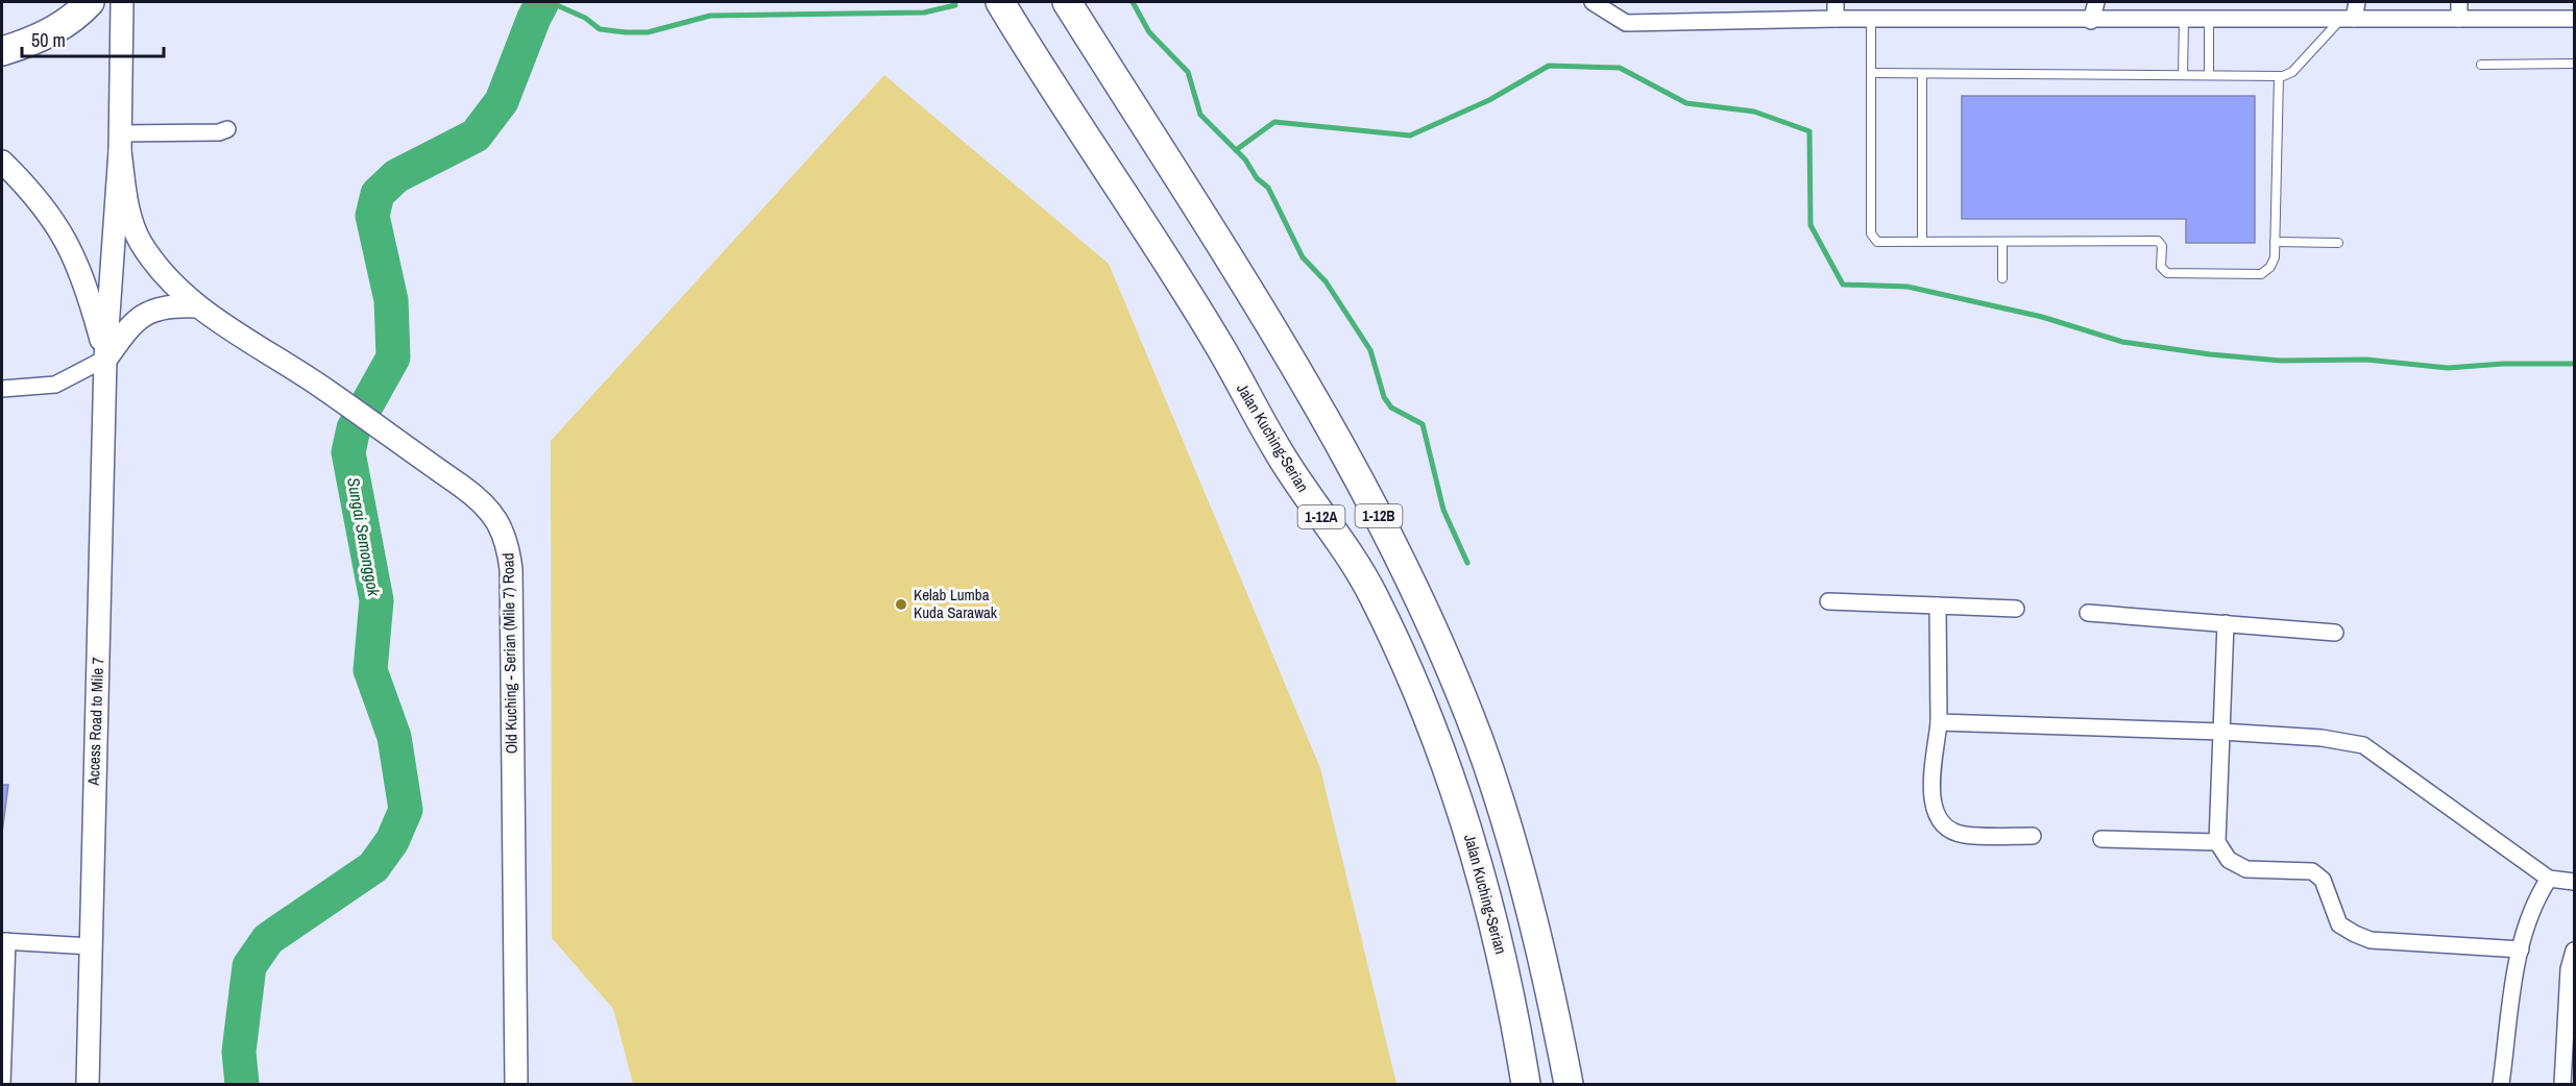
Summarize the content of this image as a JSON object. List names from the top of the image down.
{
  "streets": {
    "highway": ["Jalan Kuching-Serian", "1-12B", "1-12A"],
    "street": ["Old Kuching - Serian (Mile 7) Road", "Access Road to Mile 7"]
  },
  "water": ["Sungai Semonggok"],
  "places": ["Kelab Lumba Kuda Sarawak"],
  "scale_bar": "50 m"
}
